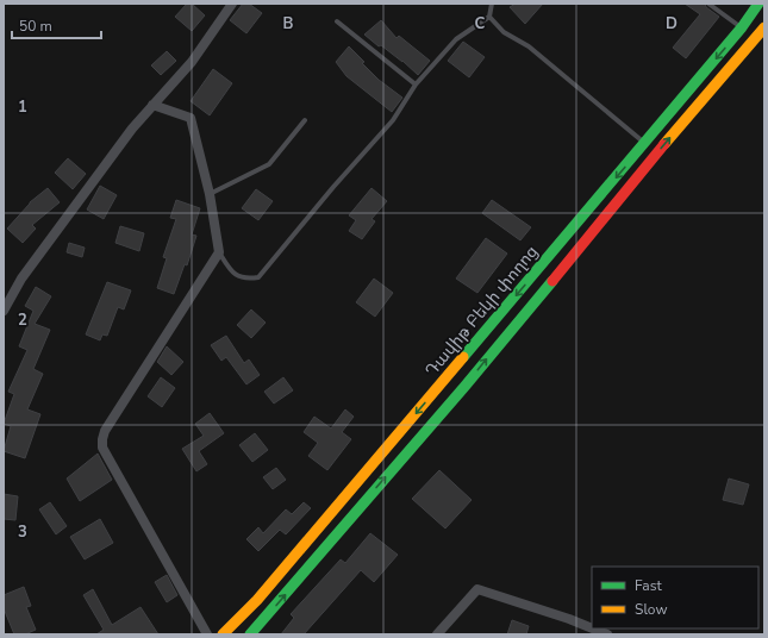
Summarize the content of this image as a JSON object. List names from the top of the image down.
{
  "streets": {
    "main road": ["Դավիթ Բեկի փողոց"]
  },
  "legend": ["Fast", "Slow"],
  "scale_bar": "50 m",
  "grid": {
    "columns": ["B", "C", "D"],
    "rows": ["1", "2", "3"]
  }
}
